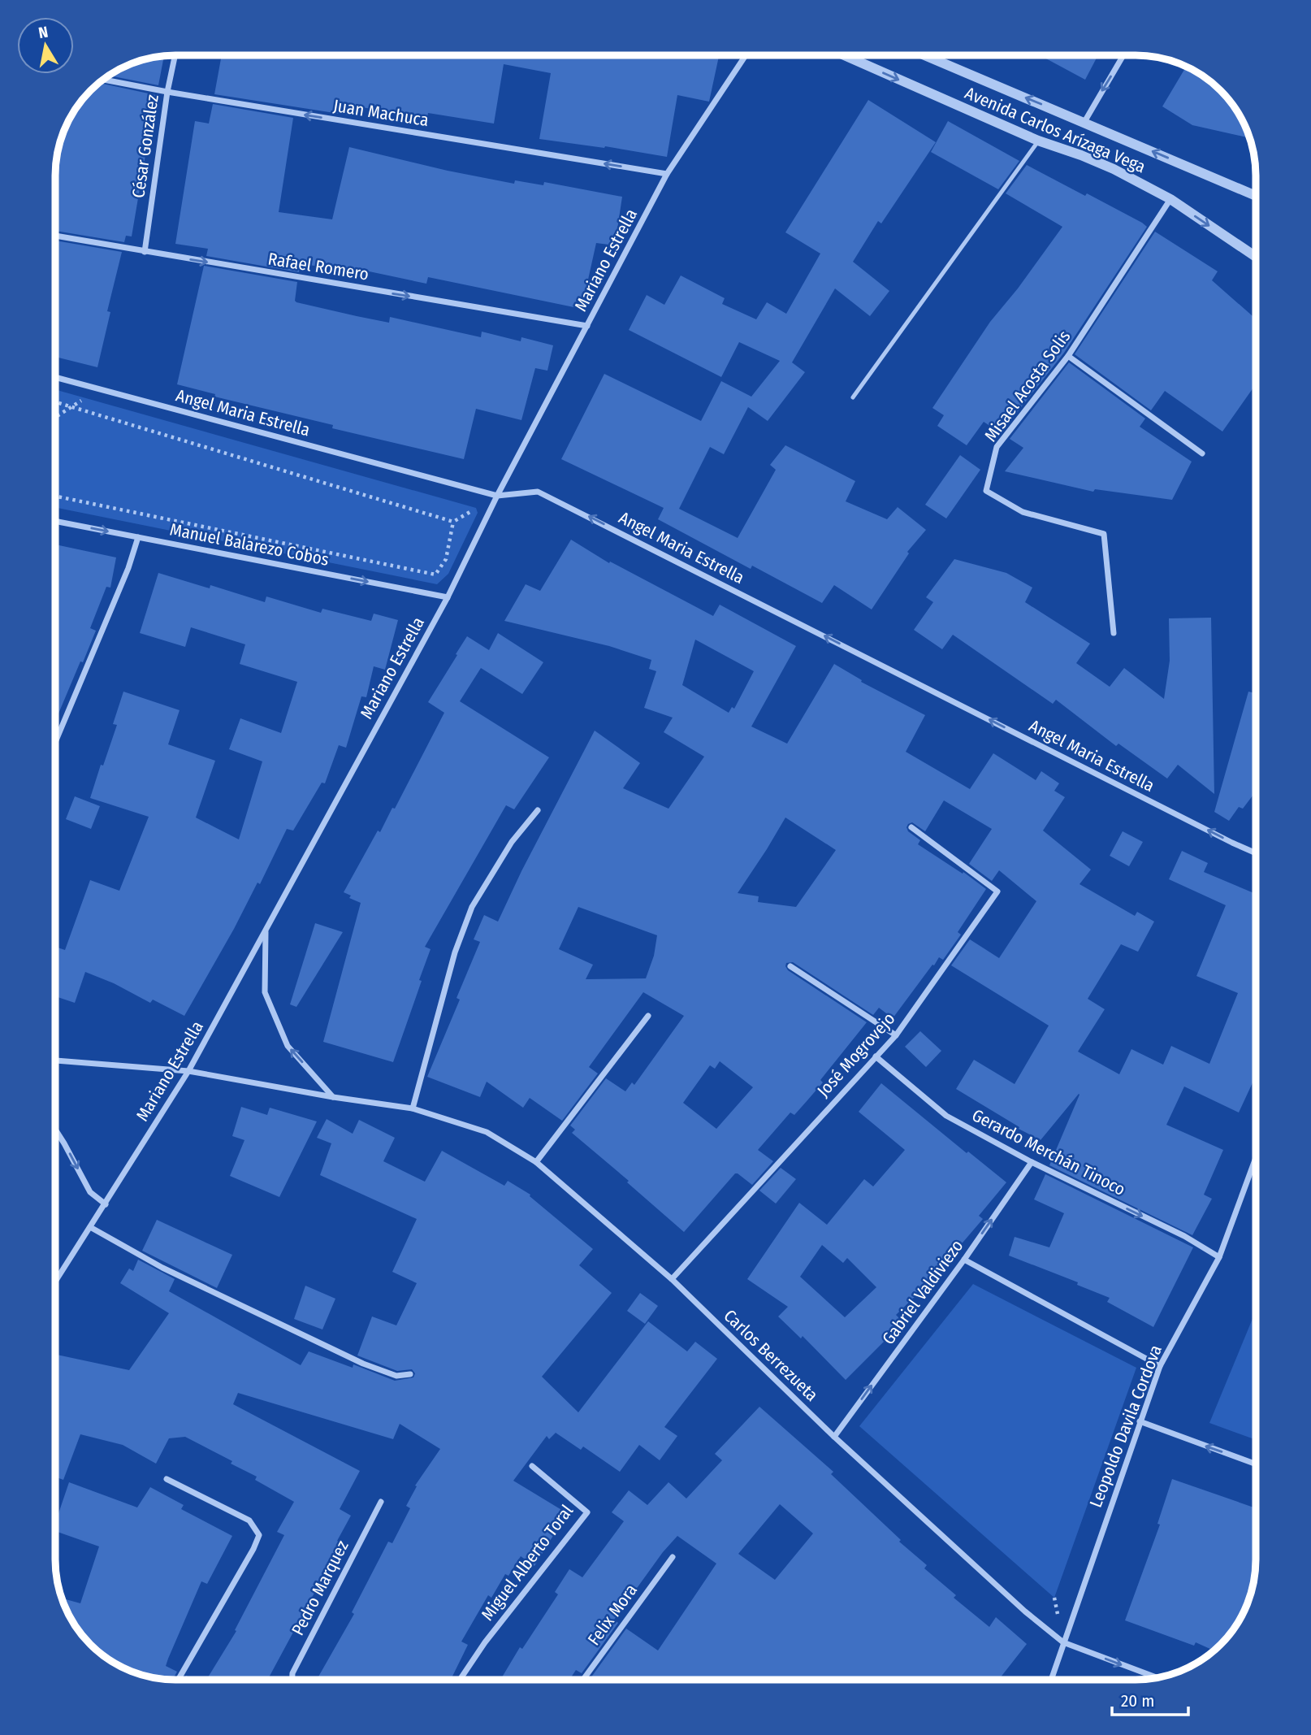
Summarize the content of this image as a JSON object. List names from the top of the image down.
{
  "streets": {
    "street": [
      "Juan Machuca",
      "Avenida Carlos Arízaga Vega",
      "César González",
      "Mariano Estrella",
      "Rafael Romero",
      "Misael Acosta Solis",
      "Angel Maria Estrella",
      "Manuel Balarezo Cobos",
      "José Mogrovejo",
      "Gerardo Merchán Tinoco",
      "Gabriel Valdiviezo",
      "Carlos Berrezueta",
      "Leopoldo Davila Cordova",
      "Miguel Alberto Toral",
      "Pedro Marquez",
      "Felix Mora"
    ]
  },
  "crossings": [
    ["Juan Machuca", "César González"],
    ["Juan Machuca", "Mariano Estrella"],
    ["Avenida Carlos Arízaga Vega", "Misael Acosta Solis"],
    ["César González", "Rafael Romero"],
    ["Mariano Estrella", "Rafael Romero"],
    ["Mariano Estrella", "Angel Maria Estrella"],
    ["Mariano Estrella", "Manuel Balarezo Cobos"],
    ["Mariano Estrella", "Carlos Berrezueta"],
    ["José Mogrovejo", "Gerardo Merchán Tinoco"],
    ["José Mogrovejo", "Carlos Berrezueta"],
    ["Gerardo Merchán Tinoco", "Gabriel Valdiviezo"],
    ["Gerardo Merchán Tinoco", "Leopoldo Davila Cordova"],
    ["Gabriel Valdiviezo", "Carlos Berrezueta"],
    ["Carlos Berrezueta", "Leopoldo Davila Cordova"]
  ],
  "one_way": [
    "Juan Machuca",
    "Rafael Romero",
    "Angel Maria Estrella",
    "Manuel Balarezo Cobos",
    "Gerardo Merchán Tinoco",
    "Gabriel Valdiviezo"
  ],
  "scale_bar": "20 m",
  "north": "top"
}
